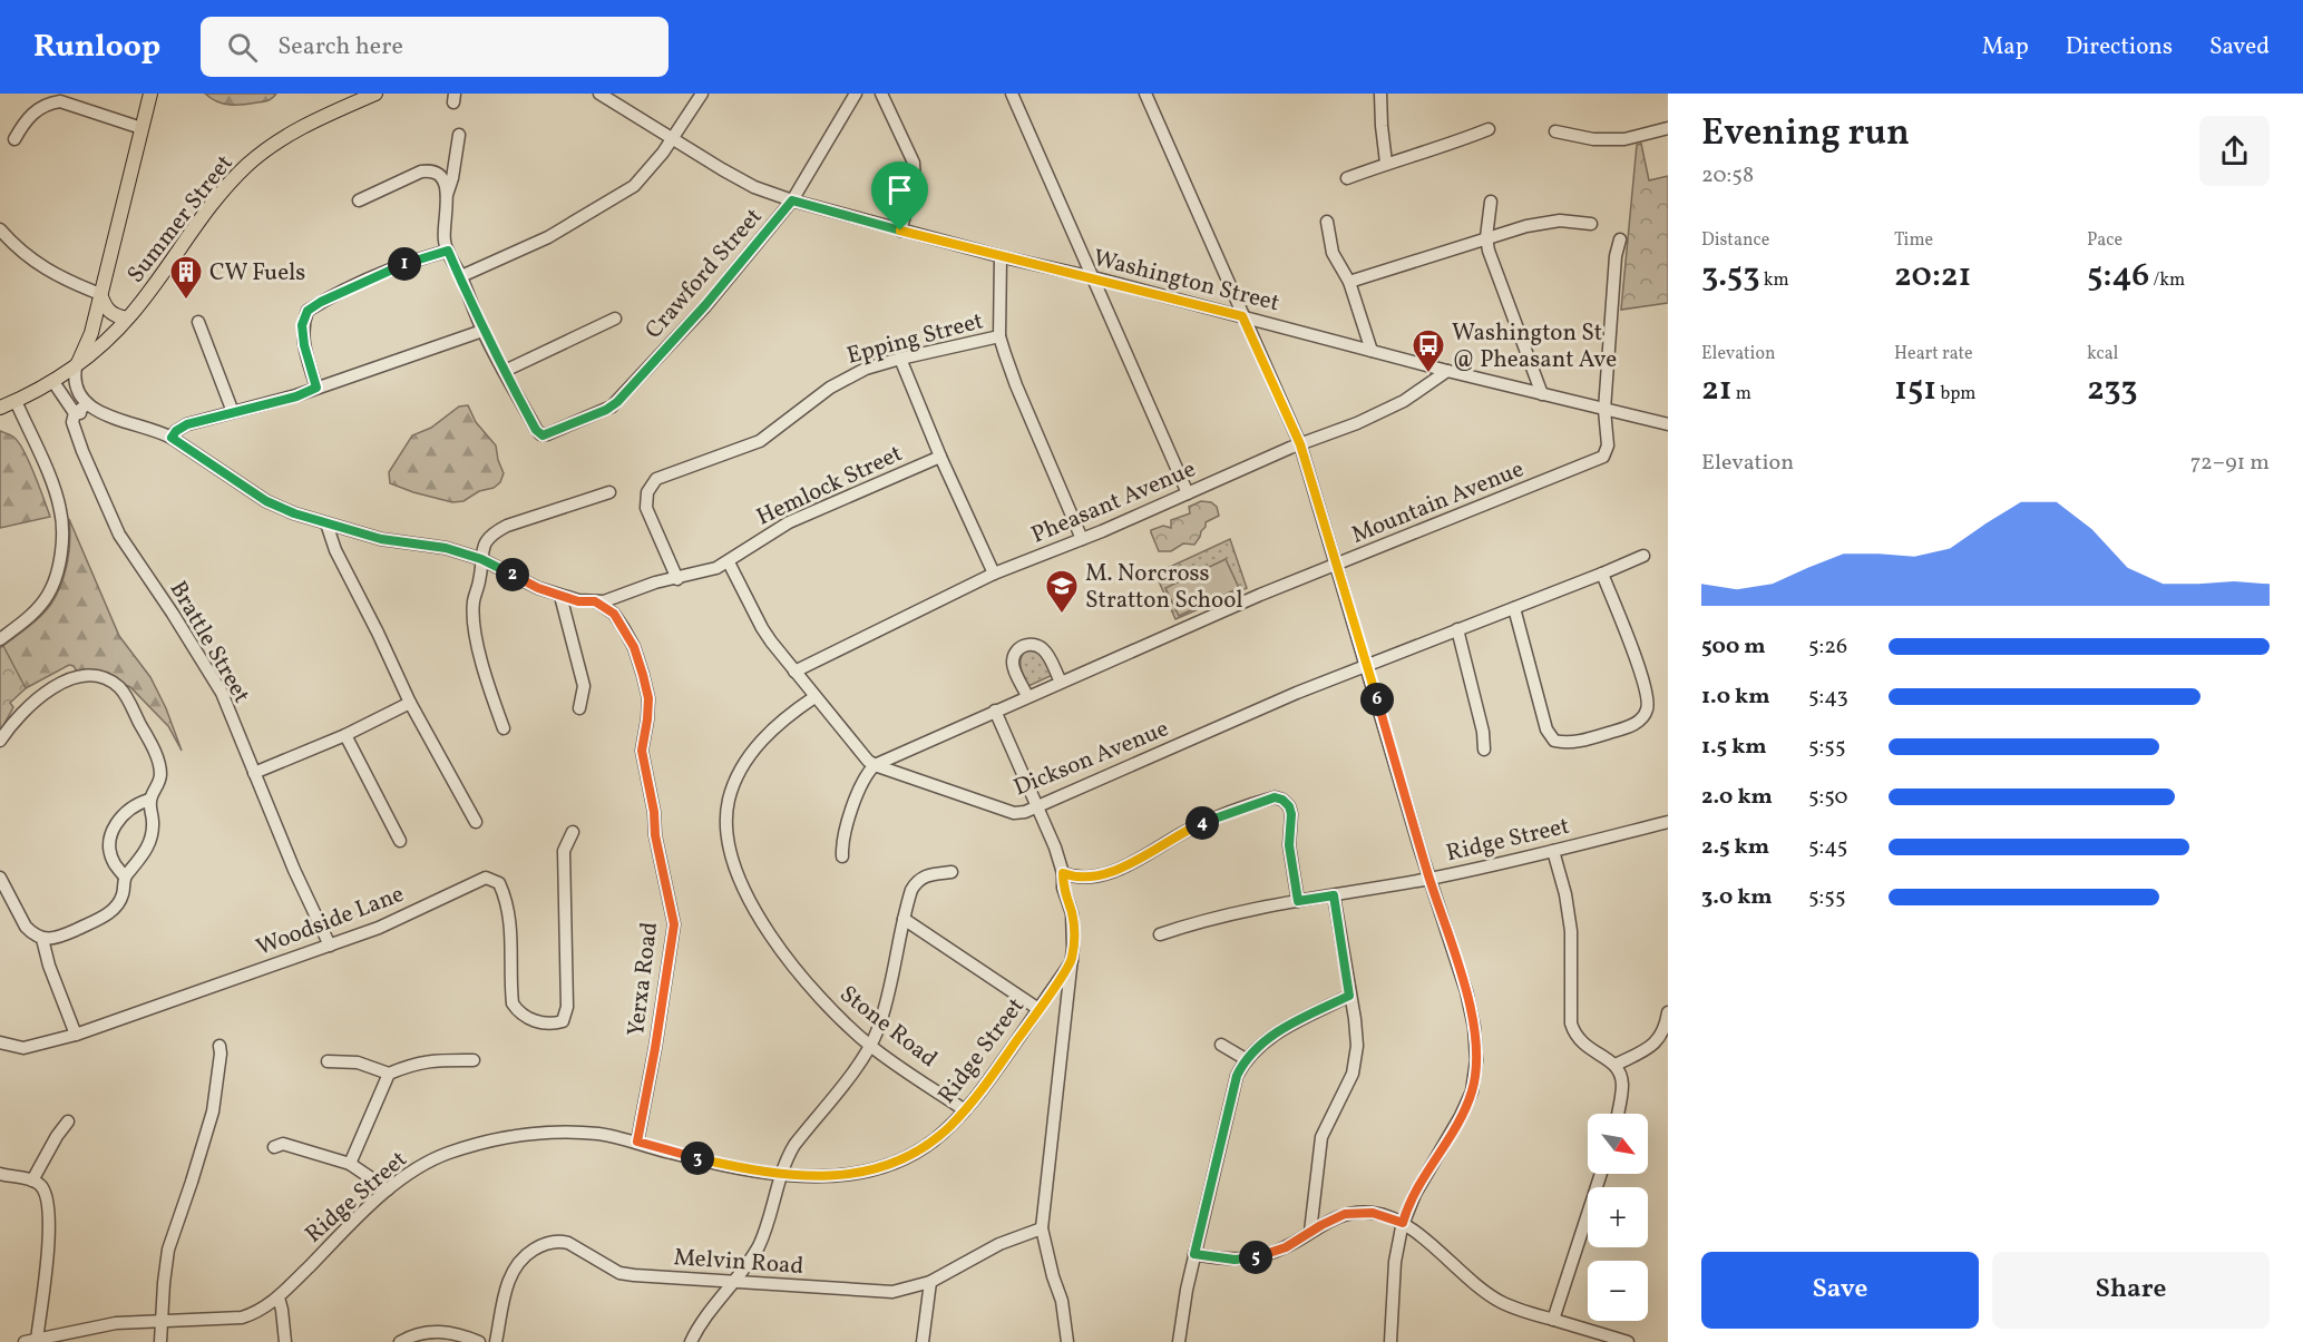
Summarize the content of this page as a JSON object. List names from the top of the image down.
{
  "streets": {
    "main road": ["Summer Street"],
    "street": [
      "Crawford Street",
      "Washington Street",
      "Epping Street",
      "Hemlock Street",
      "Pheasant Avenue",
      "Mountain Avenue",
      "Brattle Street",
      "Dickson Avenue",
      "Ridge Street",
      "Woodside Lane",
      "Yerxa Road",
      "Stone Road",
      "Melvin Road"
    ]
  },
  "crossings": [
    ["Crawford Street", "Washington Street"],
    ["Washington Street", "Pheasant Avenue"],
    ["Washington Street", "Mountain Avenue"],
    ["Epping Street", "Hemlock Street"],
    ["Hemlock Street", "Brattle Street"],
    ["Hemlock Street", "Dickson Avenue"],
    ["Hemlock Street", "Yerxa Road"],
    ["Pheasant Avenue", "Dickson Avenue"],
    ["Mountain Avenue", "Dickson Avenue"],
    ["Brattle Street", "Woodside Lane"],
    ["Dickson Avenue", "Stone Road"],
    ["Ridge Street", "Yerxa Road"],
    ["Ridge Street", "Stone Road"]
  ],
  "places": {
    "building": ["CW Fuels"],
    "bus stop": ["Washington St @ Pheasant Ave"],
    "school or university": ["M. Norcross Stratton School"]
  },
  "north": "bottom right",
  "page": {
    "header": "Runloop",
    "search": "Search here",
    "nav": ["Map", "Directions", "Saved"],
    "heading": ["Evening run", "20:58"],
    "stats": [
      ["Distance", "3.53 km"],
      ["Time", "20:21"],
      ["Pace", "5:46 /km"],
      ["Elevation", "21 m"],
      ["Heart rate", "151 bpm"],
      ["kcal", "233"]
    ],
    "pins": [
      "1",
      "2",
      "6",
      "4",
      "3",
      "5"
    ],
    "chart": ["Elevation", "72–91 m"],
    "list": [
      {
        "name": "500 m",
        "note": "5:26"
      },
      {
        "name": "1.0 km",
        "note": "5:43"
      },
      {
        "name": "1.5 km",
        "note": "5:55"
      },
      {
        "name": "2.0 km",
        "note": "5:50"
      },
      {
        "name": "2.5 km",
        "note": "5:45"
      },
      {
        "name": "3.0 km",
        "note": "5:55"
      }
    ],
    "map_buttons": ["+", "−"],
    "buttons": ["Save", "Share"]
  }
}
